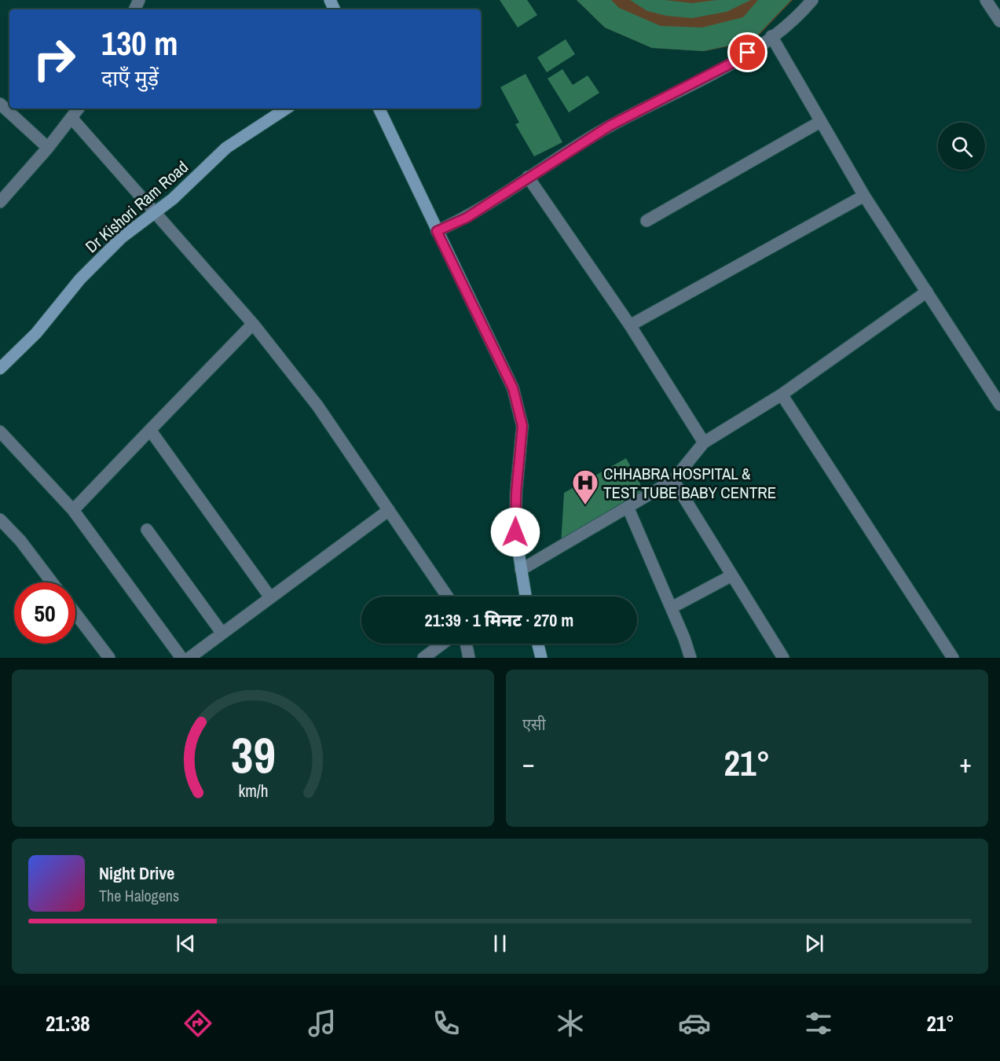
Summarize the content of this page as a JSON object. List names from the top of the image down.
{
  "streets": {
    "main road": ["Dr Kishori Ram Road"]
  },
  "places": {
    "hospital": ["CHHABRA HOSPITAL & TEST TUBE BABY CENTRE"]
  },
  "page": {
    "turn": ["130 m", "दाएँ मुड़ें"],
    "limit": "50",
    "trip": "21:39 · 1 मिनट · 270 m",
    "tile": "एसी",
    "heat": ["−", "21°", "+"],
    "song": ["Night Drive", "The Halogens"],
    "tabs": ["21:38", "21°"],
    "gauge": ["39", "km/h"]
  }
}
